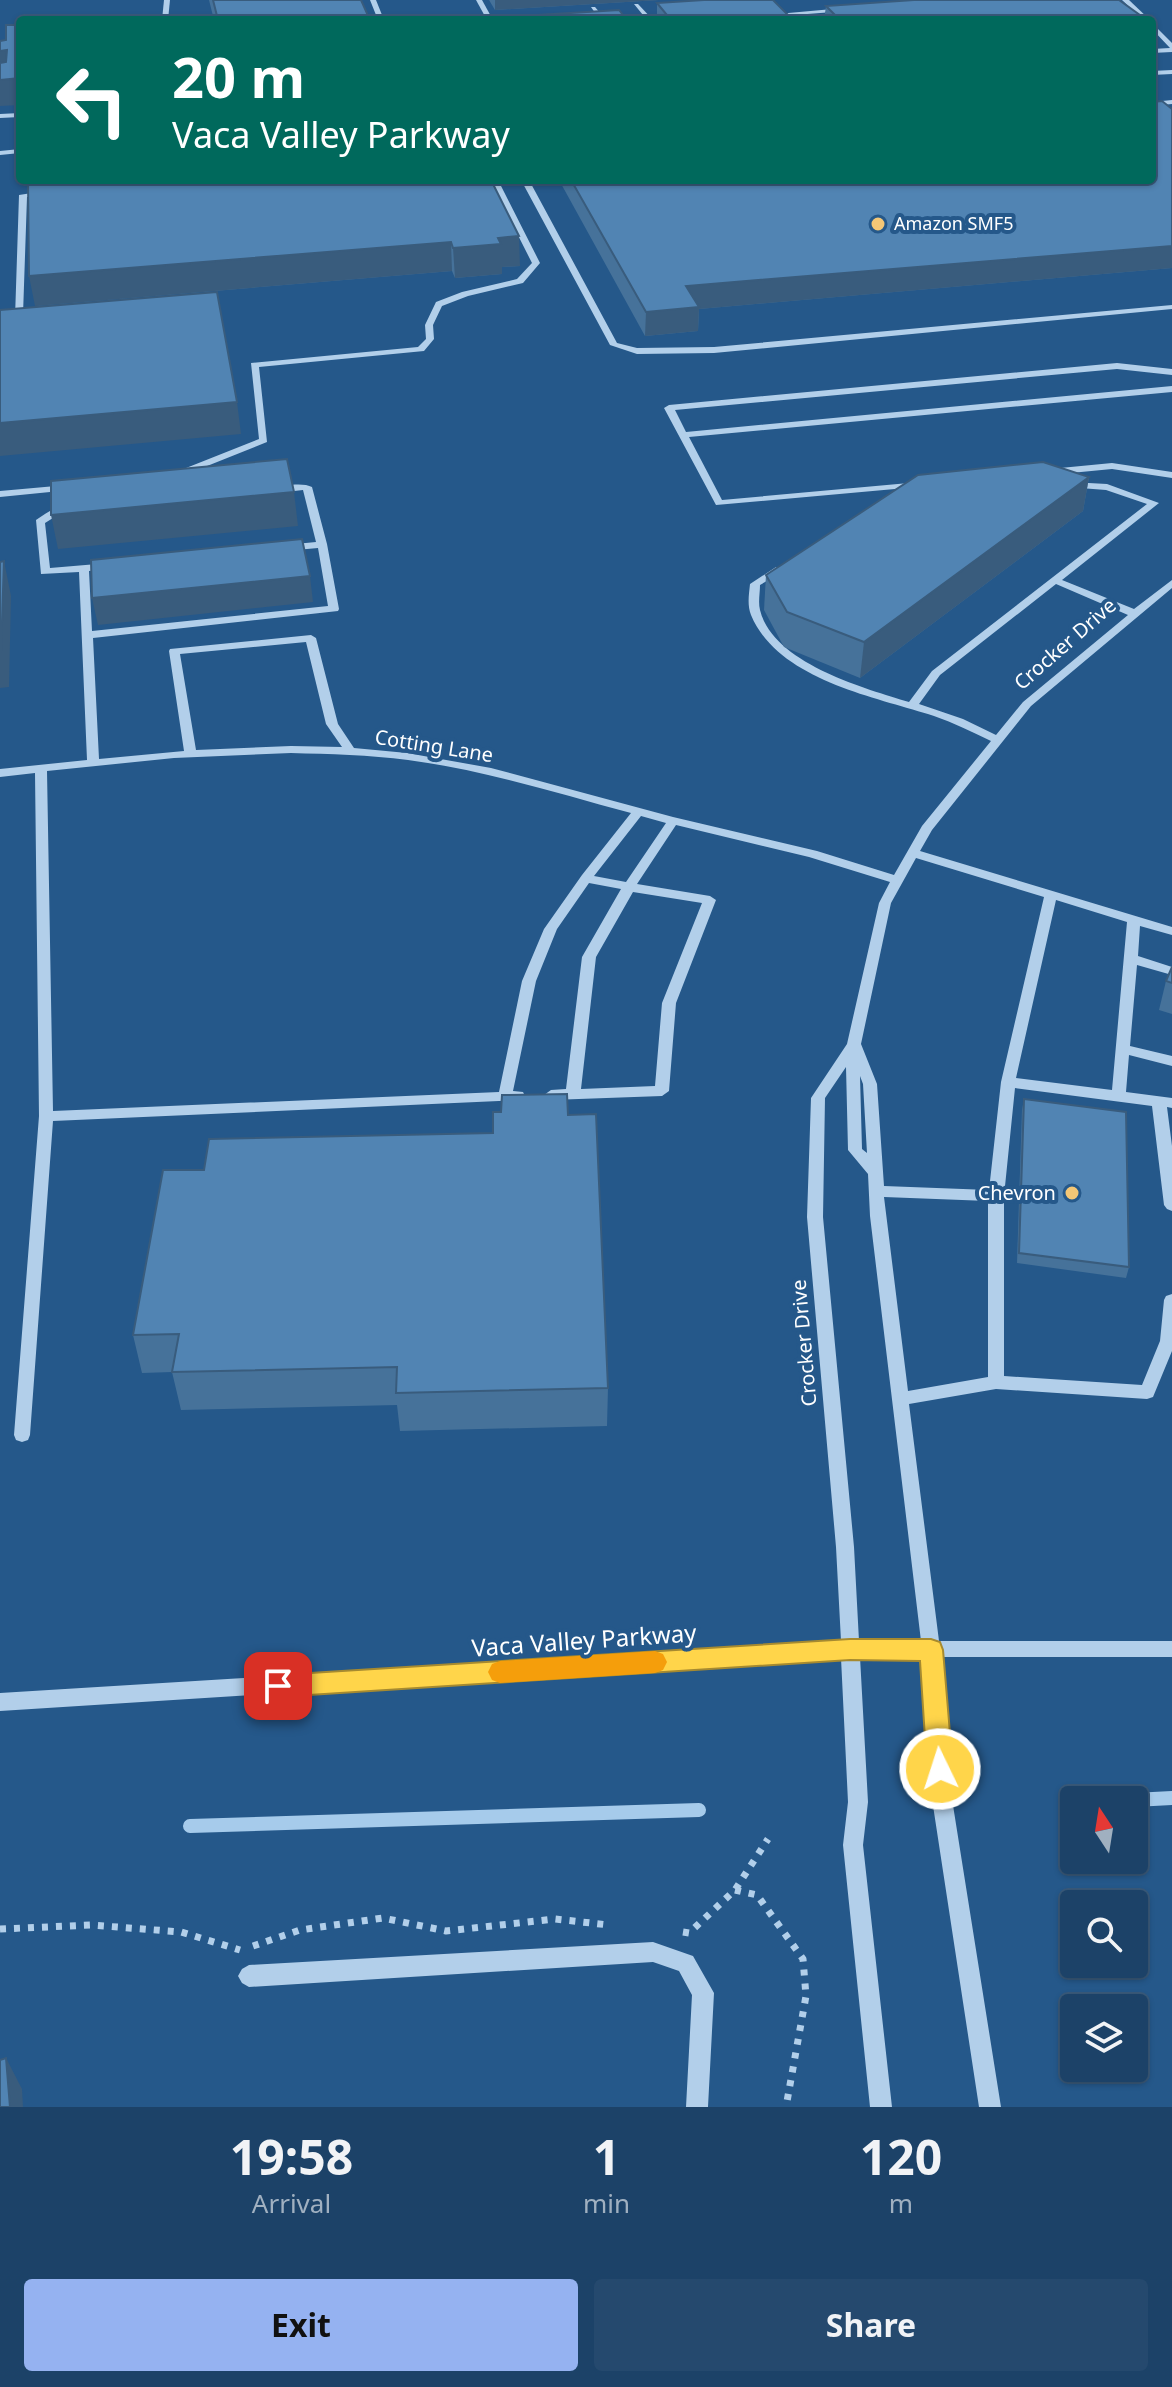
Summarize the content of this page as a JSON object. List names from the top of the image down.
{
  "streets": {
    "street": ["Crocker Drive", "Cotting Lane", "Vaca Valley Parkway"]
  },
  "crossings": [
    ["Crocker Drive", "Cotting Lane"],
    ["Crocker Drive", "Vaca Valley Parkway"]
  ],
  "places": ["Amazon SMF5", "Chevron"],
  "north": "top",
  "page": {
    "turn": ["20 m", "Vaca Valley Parkway"],
    "eta": [
      "19:58",
      "Arrival",
      "1",
      "min",
      "120",
      "m"
    ],
    "buttons": ["Exit", "Share"]
  }
}
